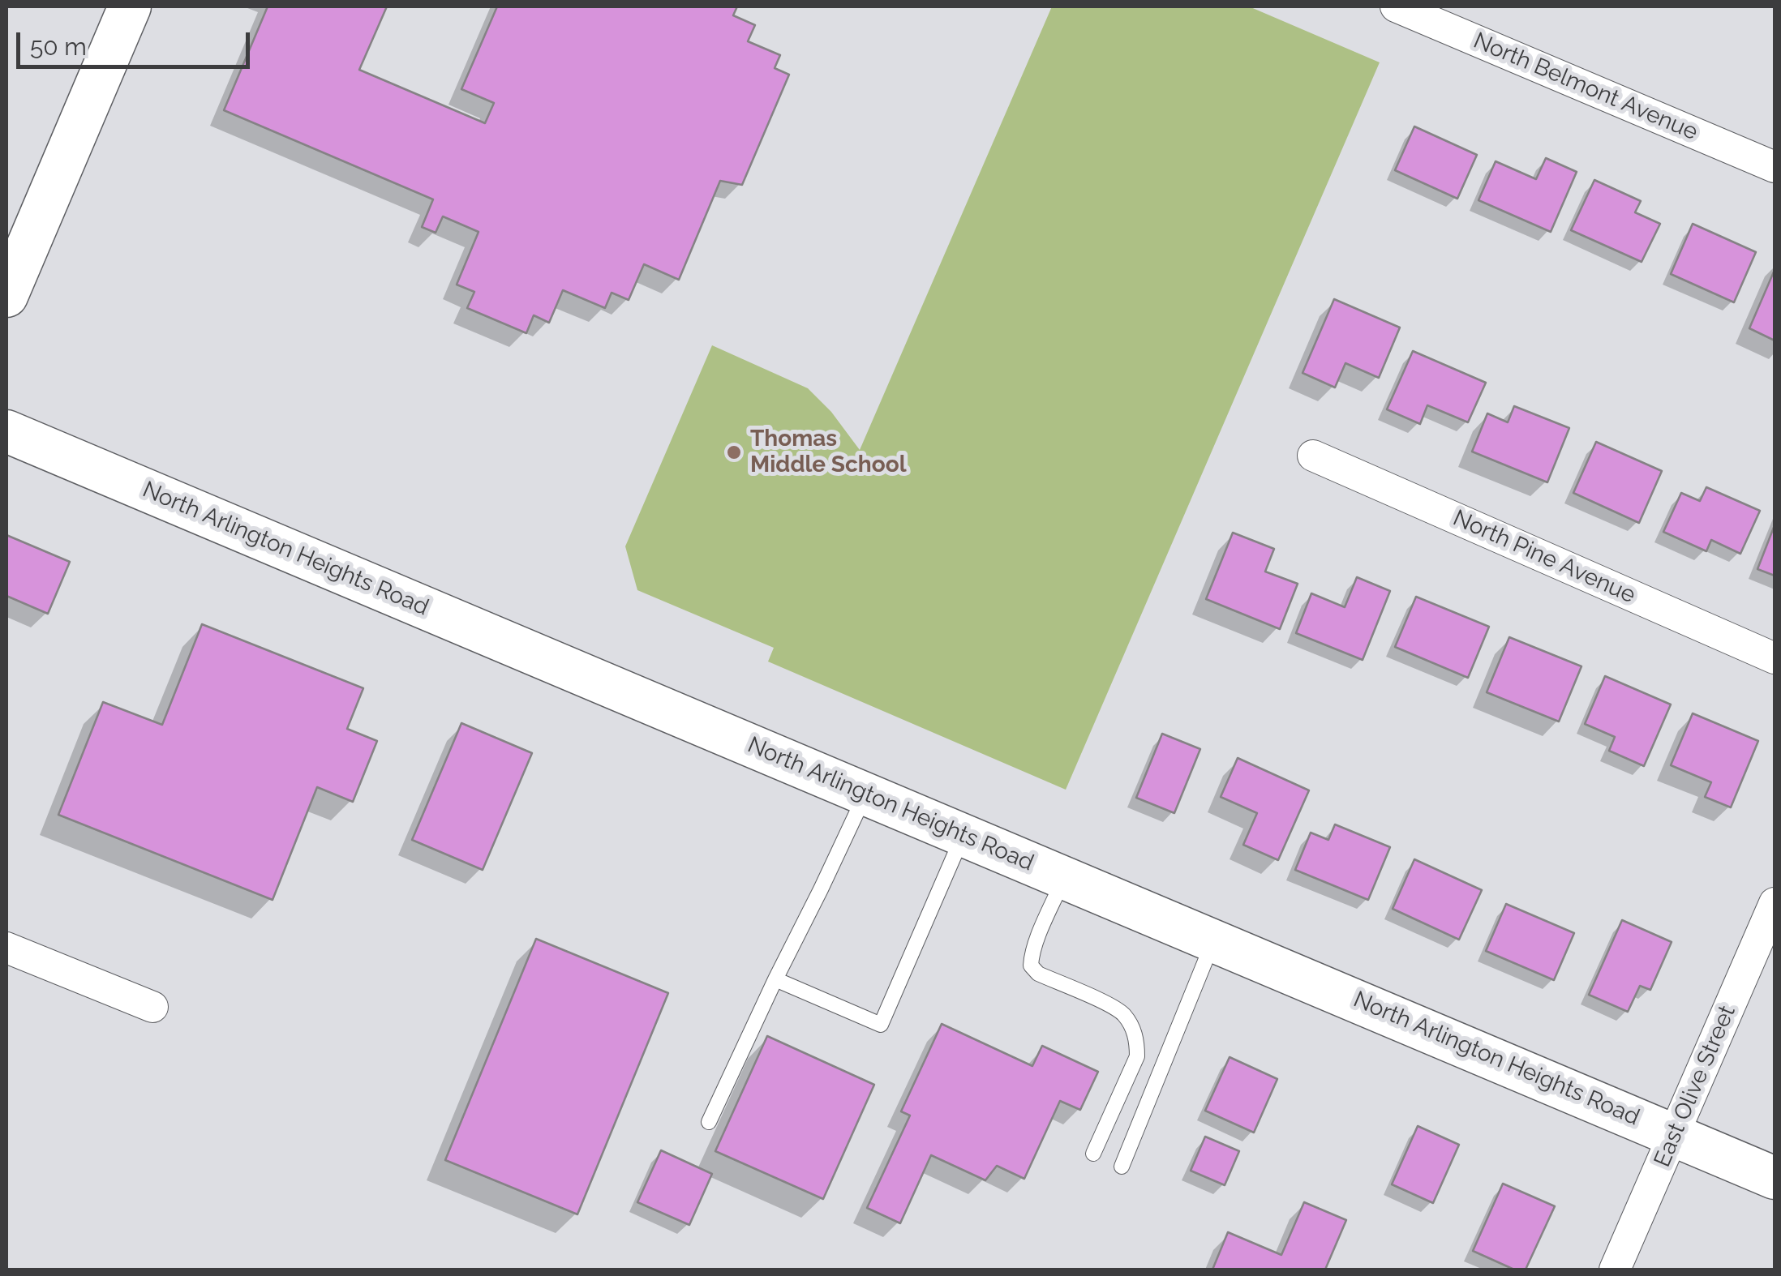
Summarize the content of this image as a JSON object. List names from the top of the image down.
{
  "streets": {
    "main road": ["North Arlington Heights Road"],
    "street": ["North Belmont Avenue", "North Pine Avenue", "East Olive Street"]
  },
  "crossings": [
    ["North Arlington Heights Road", "East Olive Street"]
  ],
  "places": ["Thomas Middle School"],
  "scale_bar": "50 m"
}
